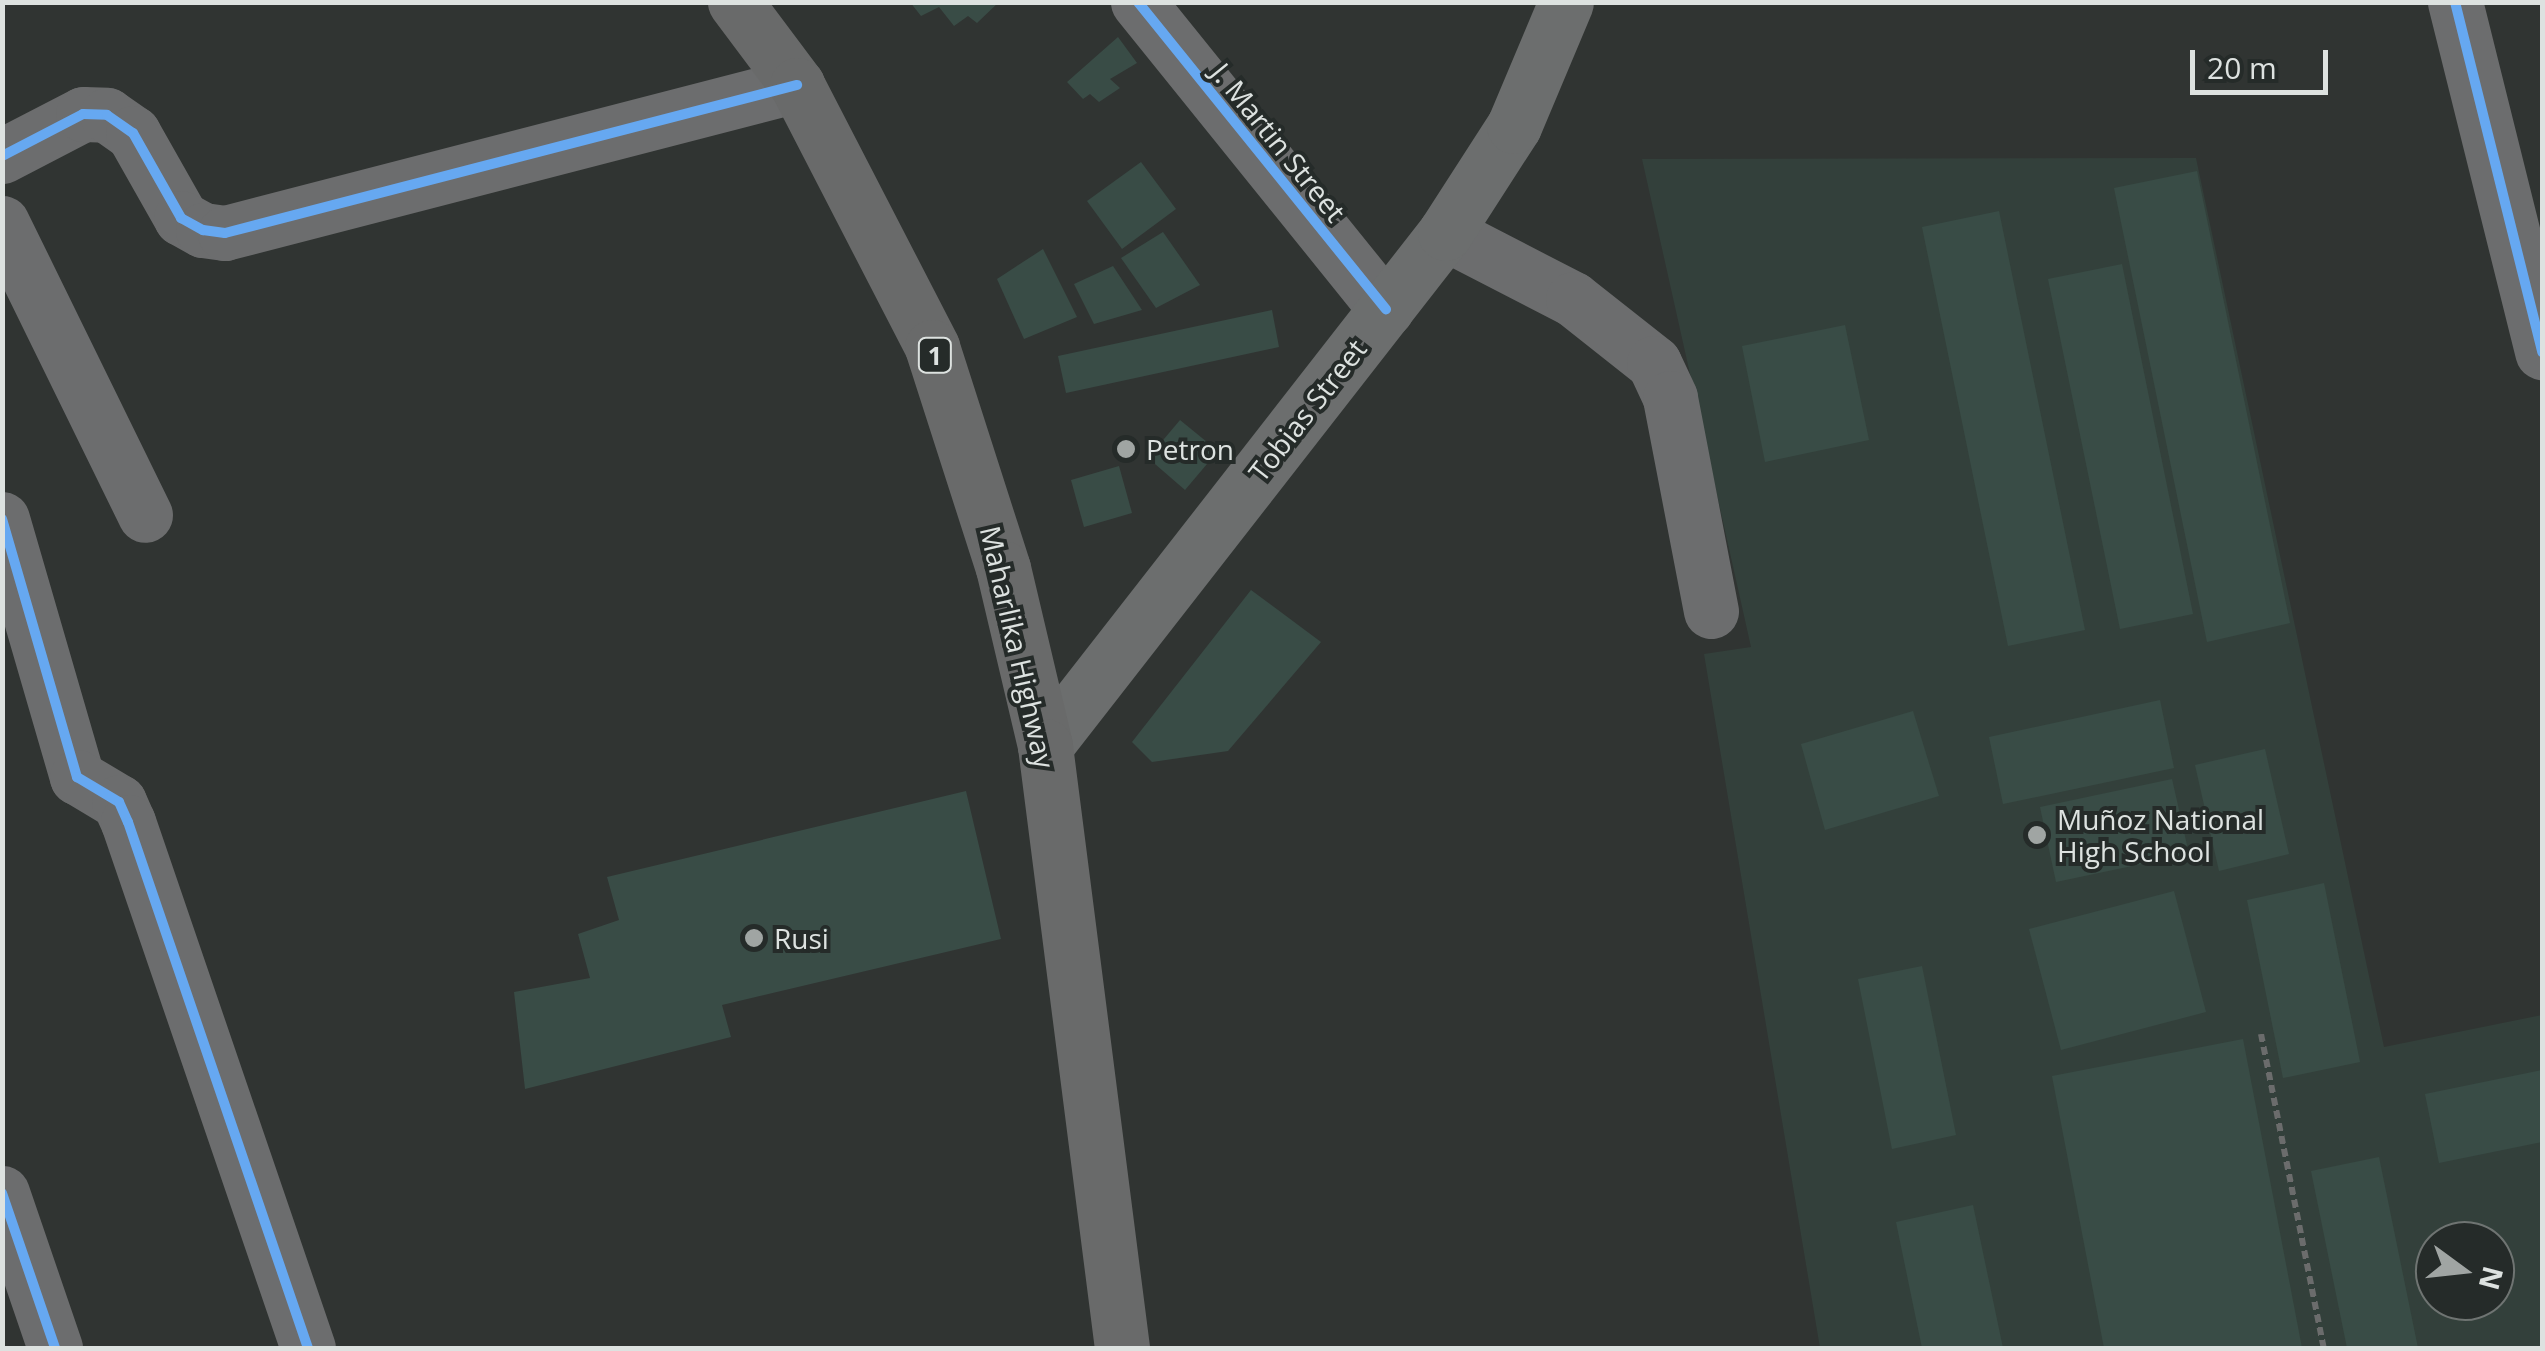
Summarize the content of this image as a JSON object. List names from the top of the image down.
{
  "streets": {
    "highway": ["1", "Maharlika Highway"],
    "main road": ["Tobias Street"],
    "street": ["J. Martin Street"]
  },
  "crossings": [
    ["J. Martin Street", "Tobias Street"],
    ["Tobias Street", "Maharlika Highway"]
  ],
  "places": ["Petron", "Muñoz National High School", "Rusi"],
  "scale_bar": "20 m",
  "north": "right"
}
